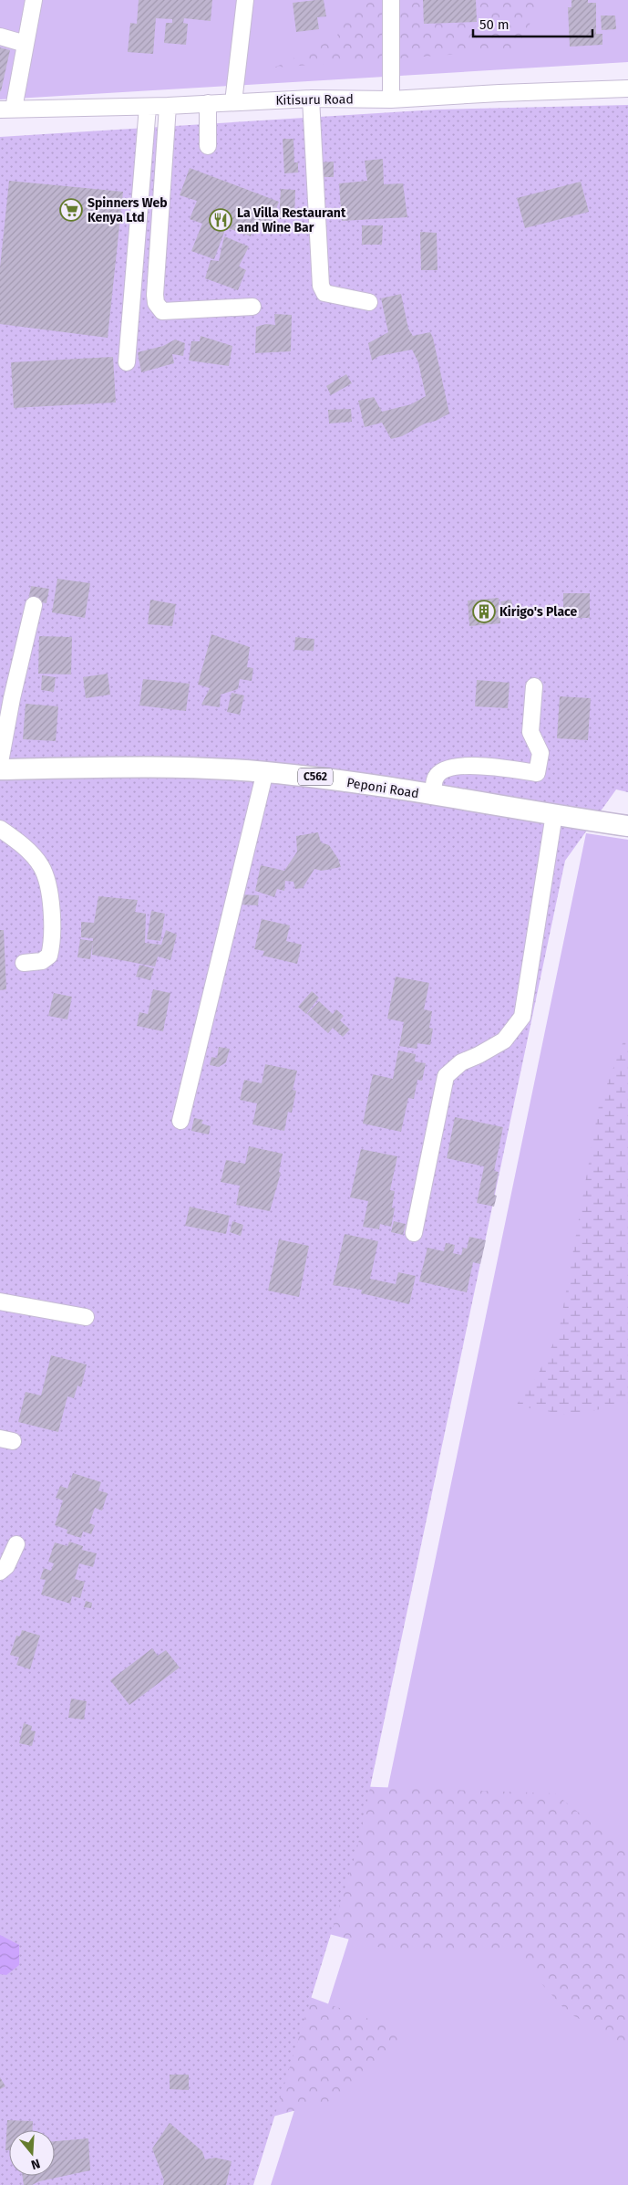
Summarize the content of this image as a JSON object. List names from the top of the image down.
{
  "streets": {
    "main road": ["C562", "Peponi Road"],
    "street": ["Kitisuru Road"]
  },
  "places": {
    "supermarket": ["Spinners Web Kenya Ltd"],
    "restaurant": ["La Villa Restaurant and Wine Bar"],
    "building": ["Kirigo's Place"]
  },
  "scale_bar": "50 m",
  "north": "bottom"
}
